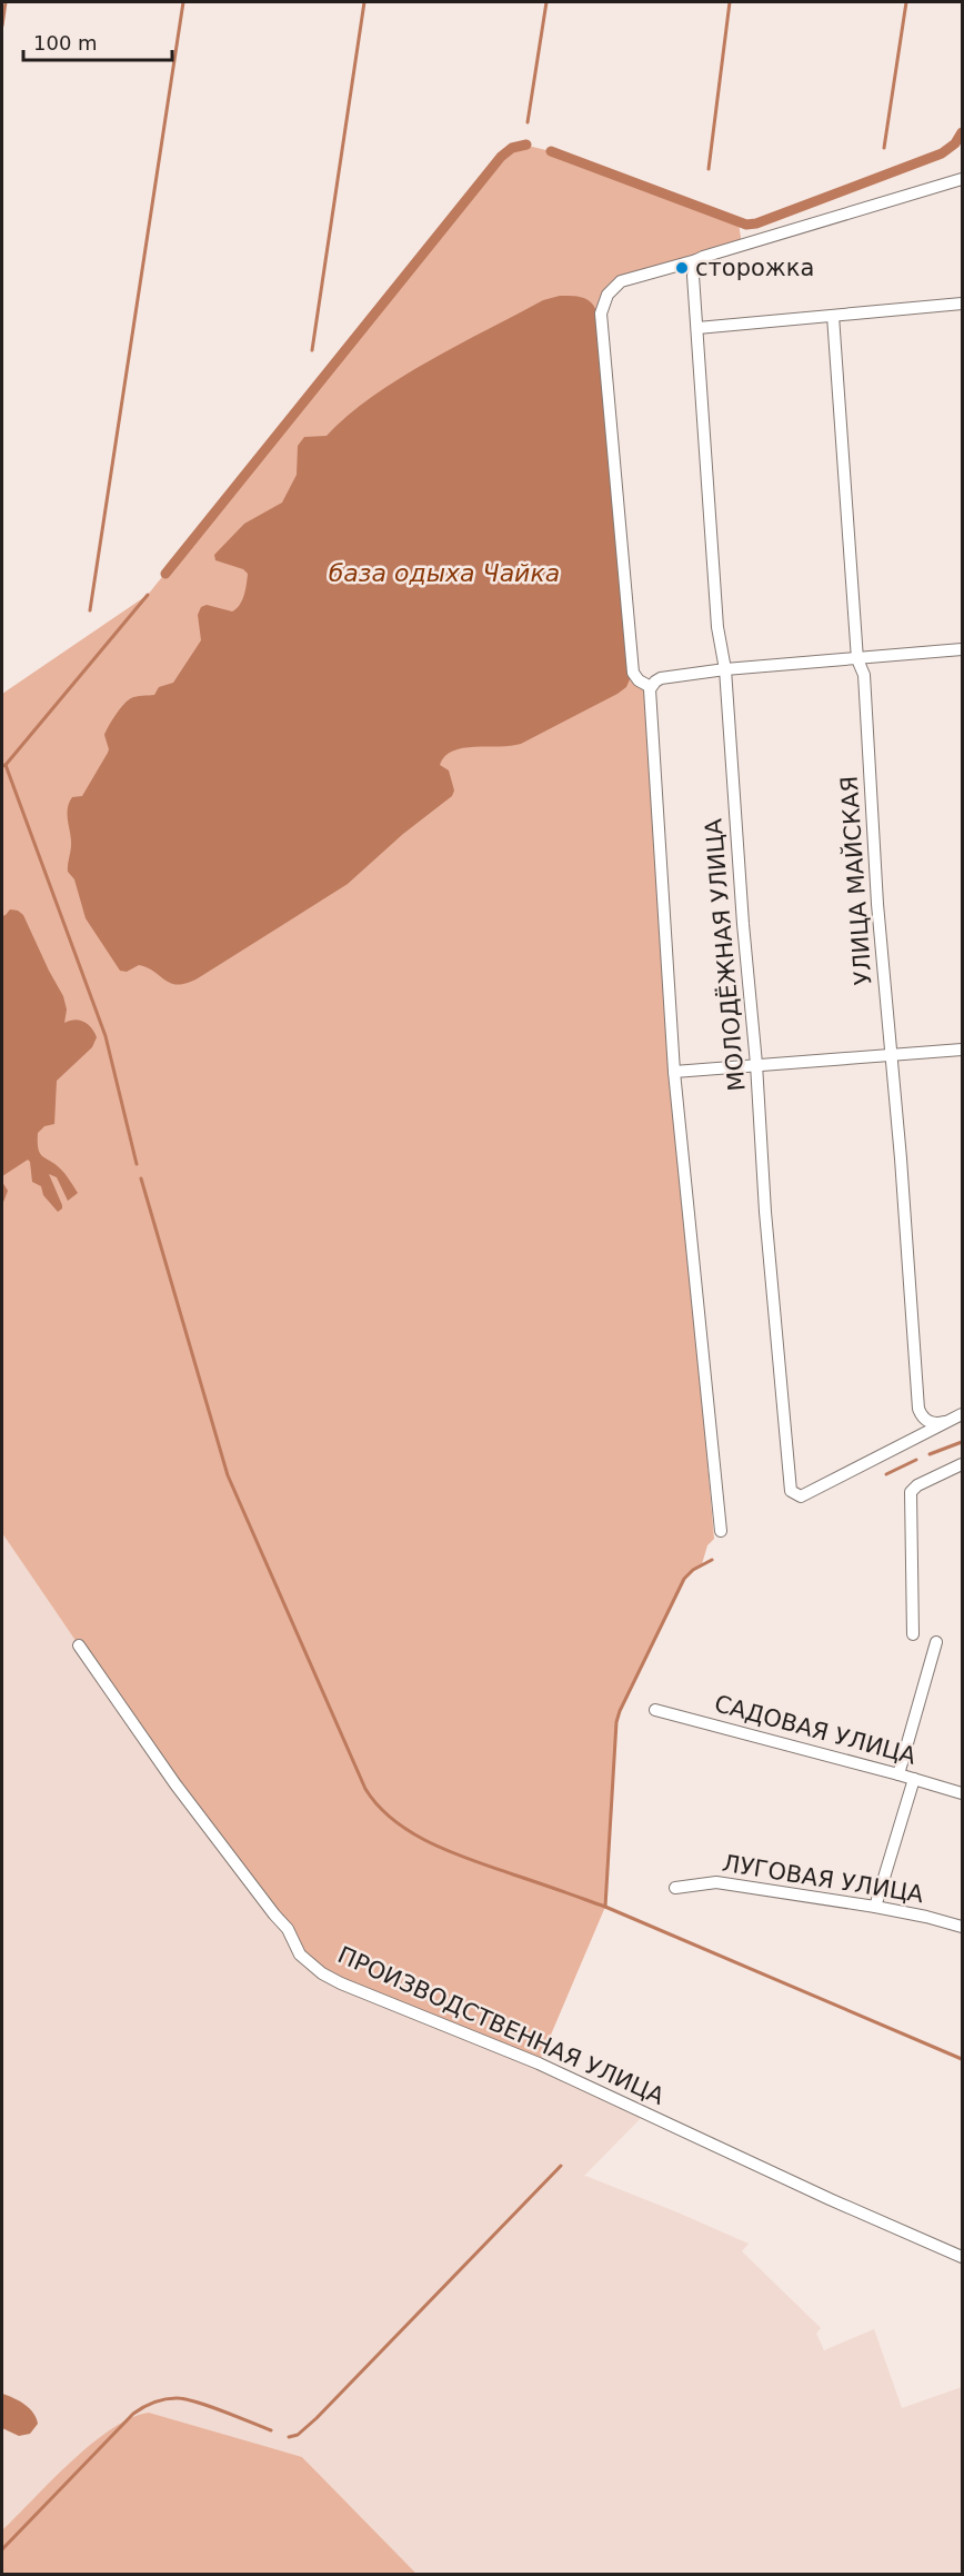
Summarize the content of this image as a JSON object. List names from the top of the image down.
{
  "streets": {
    "street": [
      "УЛИЦА МАЙСКАЯ",
      "МОЛОДЁЖНАЯ УЛИЦА",
      "САДОВАЯ УЛИЦА",
      "ЛУГОВАЯ УЛИЦА",
      "ПРОИЗВОДСТВЕННАЯ УЛИЦА"
    ]
  },
  "crossings": [
    ["УЛИЦА МАЙСКАЯ", "МОЛОДЁЖНАЯ УЛИЦА"]
  ],
  "water": ["база одыха Чайка"],
  "places": ["сторожка"],
  "scale_bar": "100 m"
}
